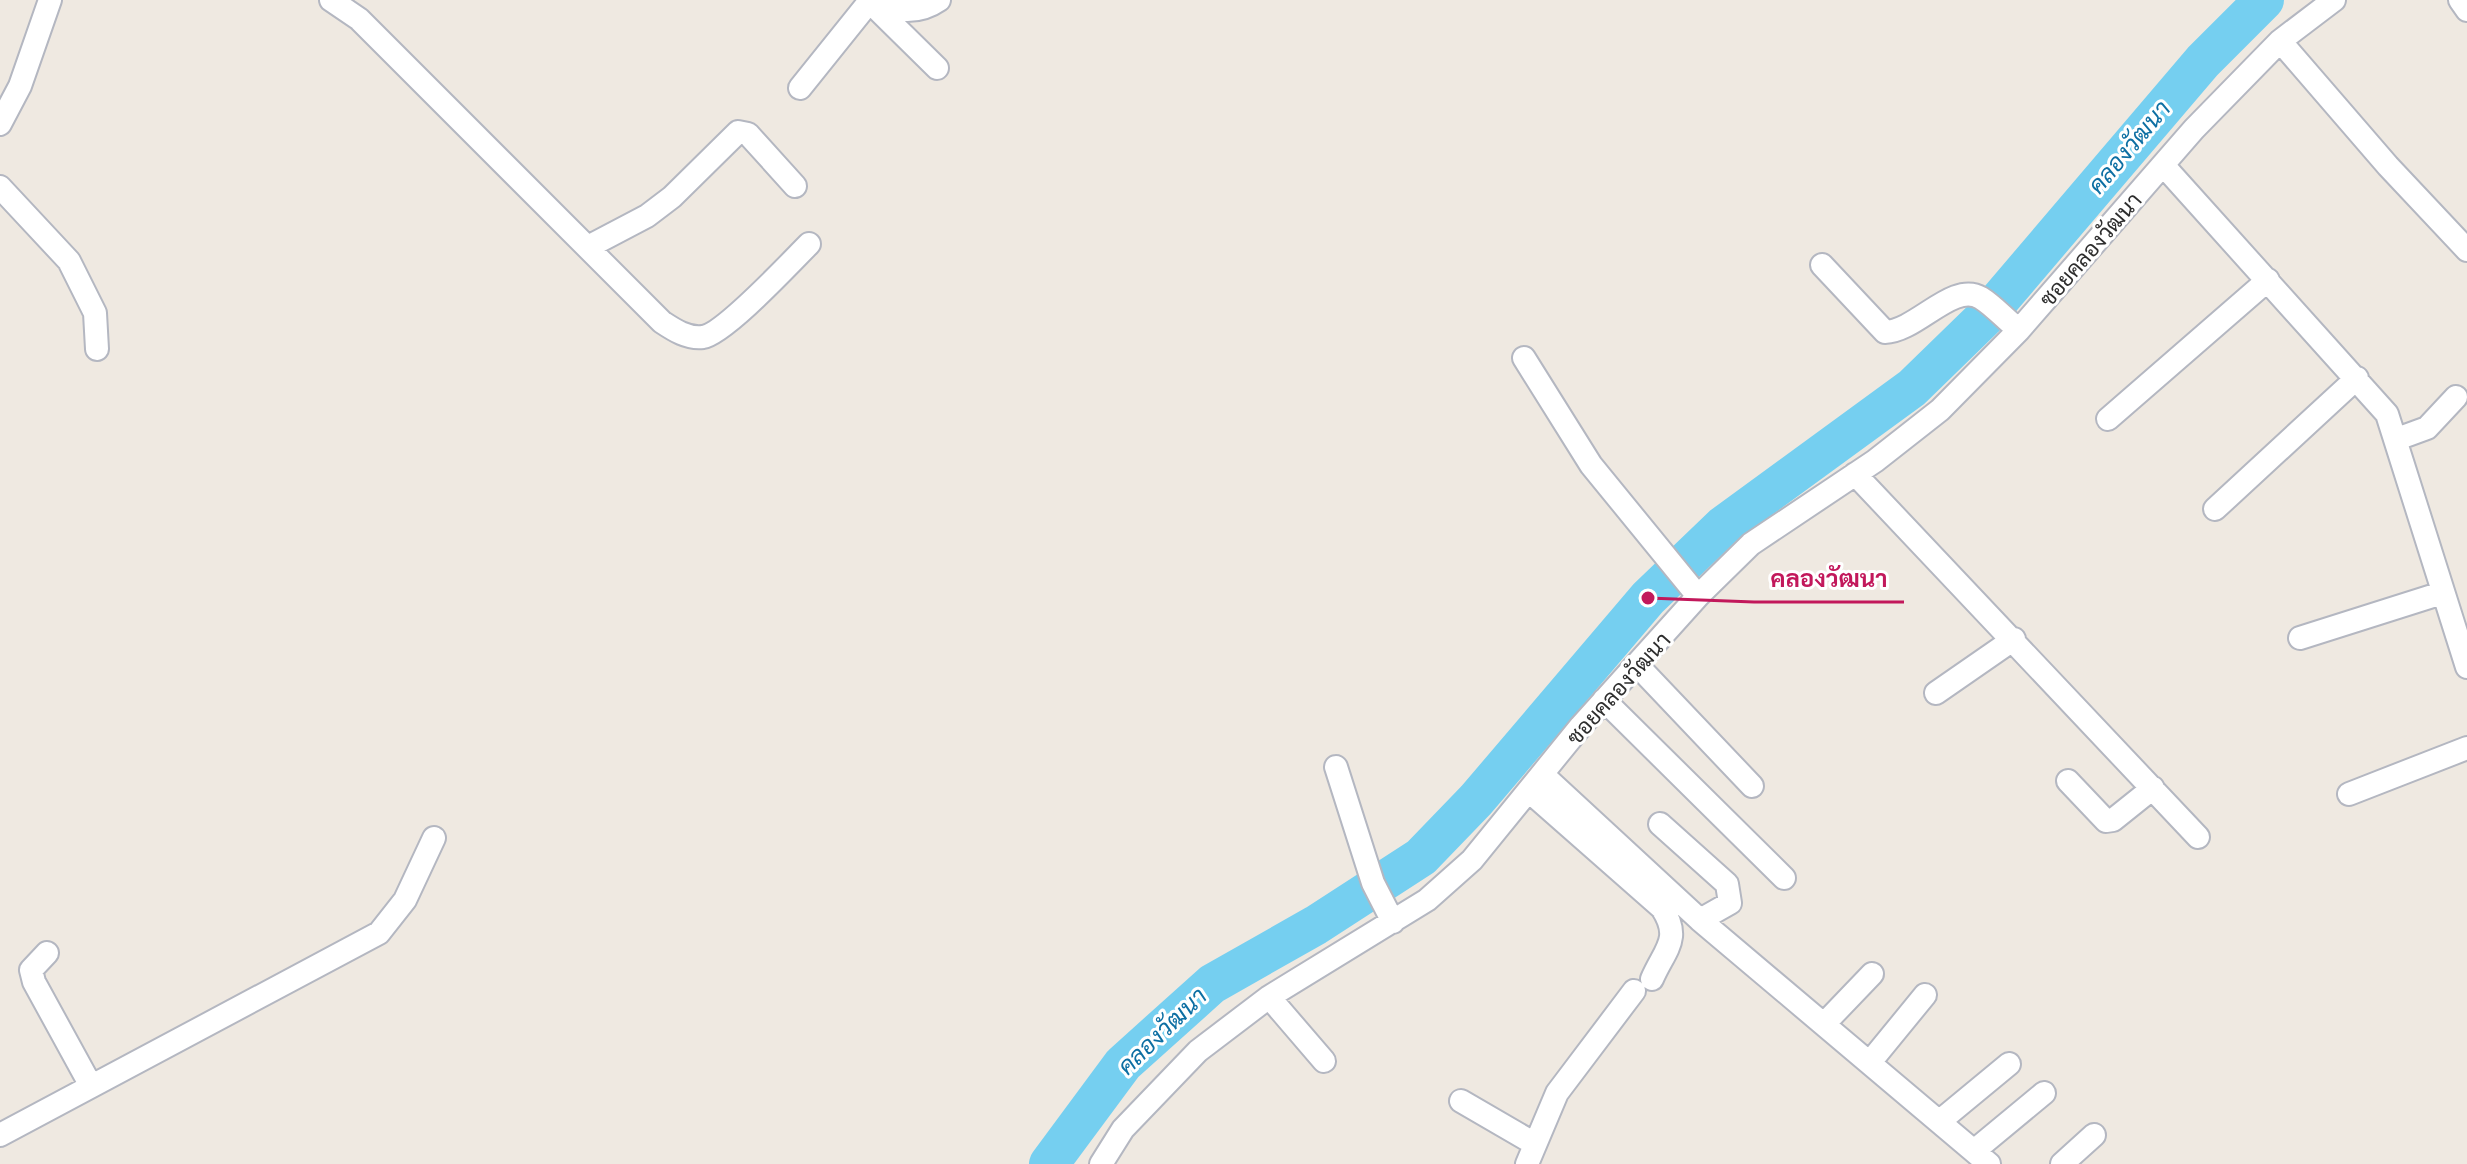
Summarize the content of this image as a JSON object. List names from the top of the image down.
{
  "streets": {
    "street": ["ซอยคลองวัฒนา"]
  },
  "water": ["คลองวัฒนา"],
  "places": ["คลองวัฒนา"]
}
